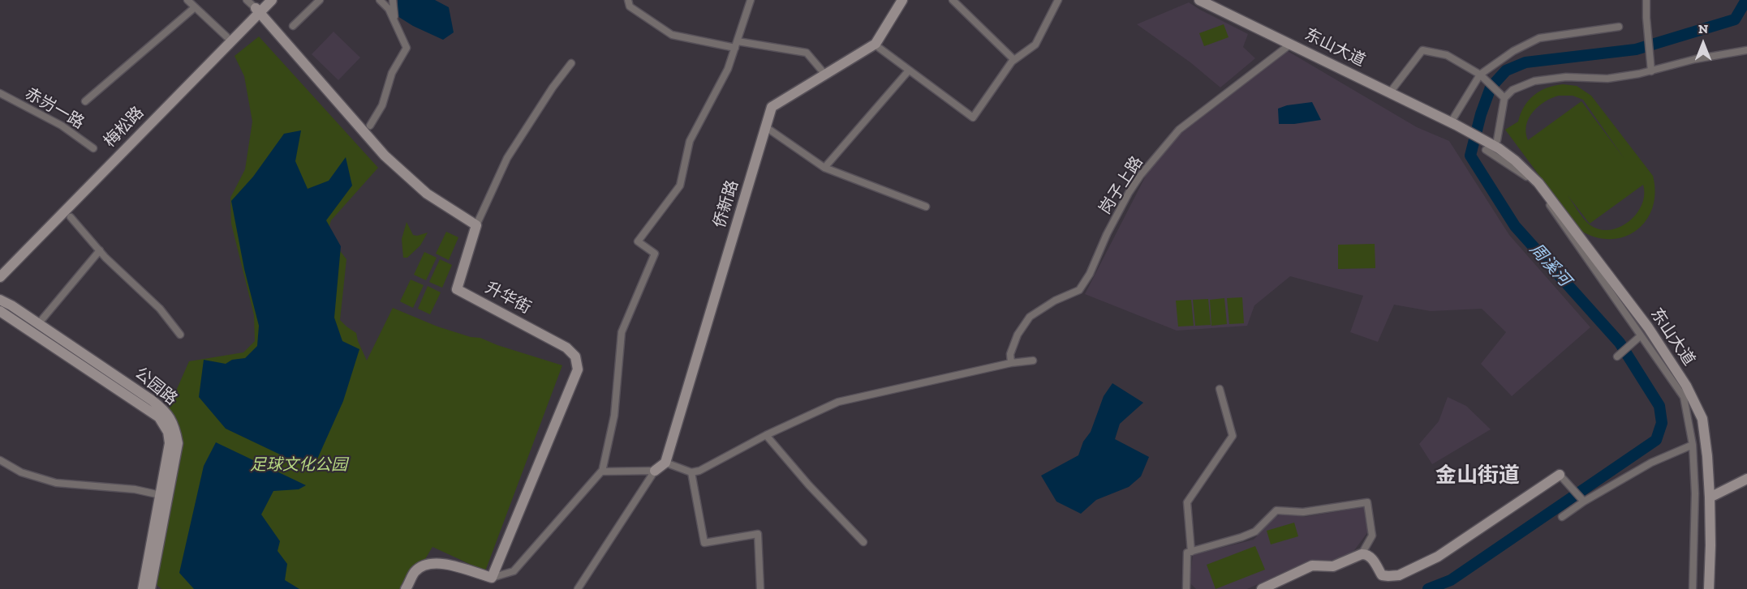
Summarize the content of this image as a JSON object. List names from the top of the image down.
{
  "streets": {
    "main road": [
      "东山大道",
      "梅松路",
      "侨新路",
      "升华街",
      "公园路"
    ],
    "street": ["赤岃一路", "岗子上路"]
  },
  "crossings": [
    ["东山大道", "岗子上路"]
  ],
  "districts": ["金山街道"],
  "water": ["周溪河"],
  "parks": ["足球文化公园"],
  "north": "top"
}
